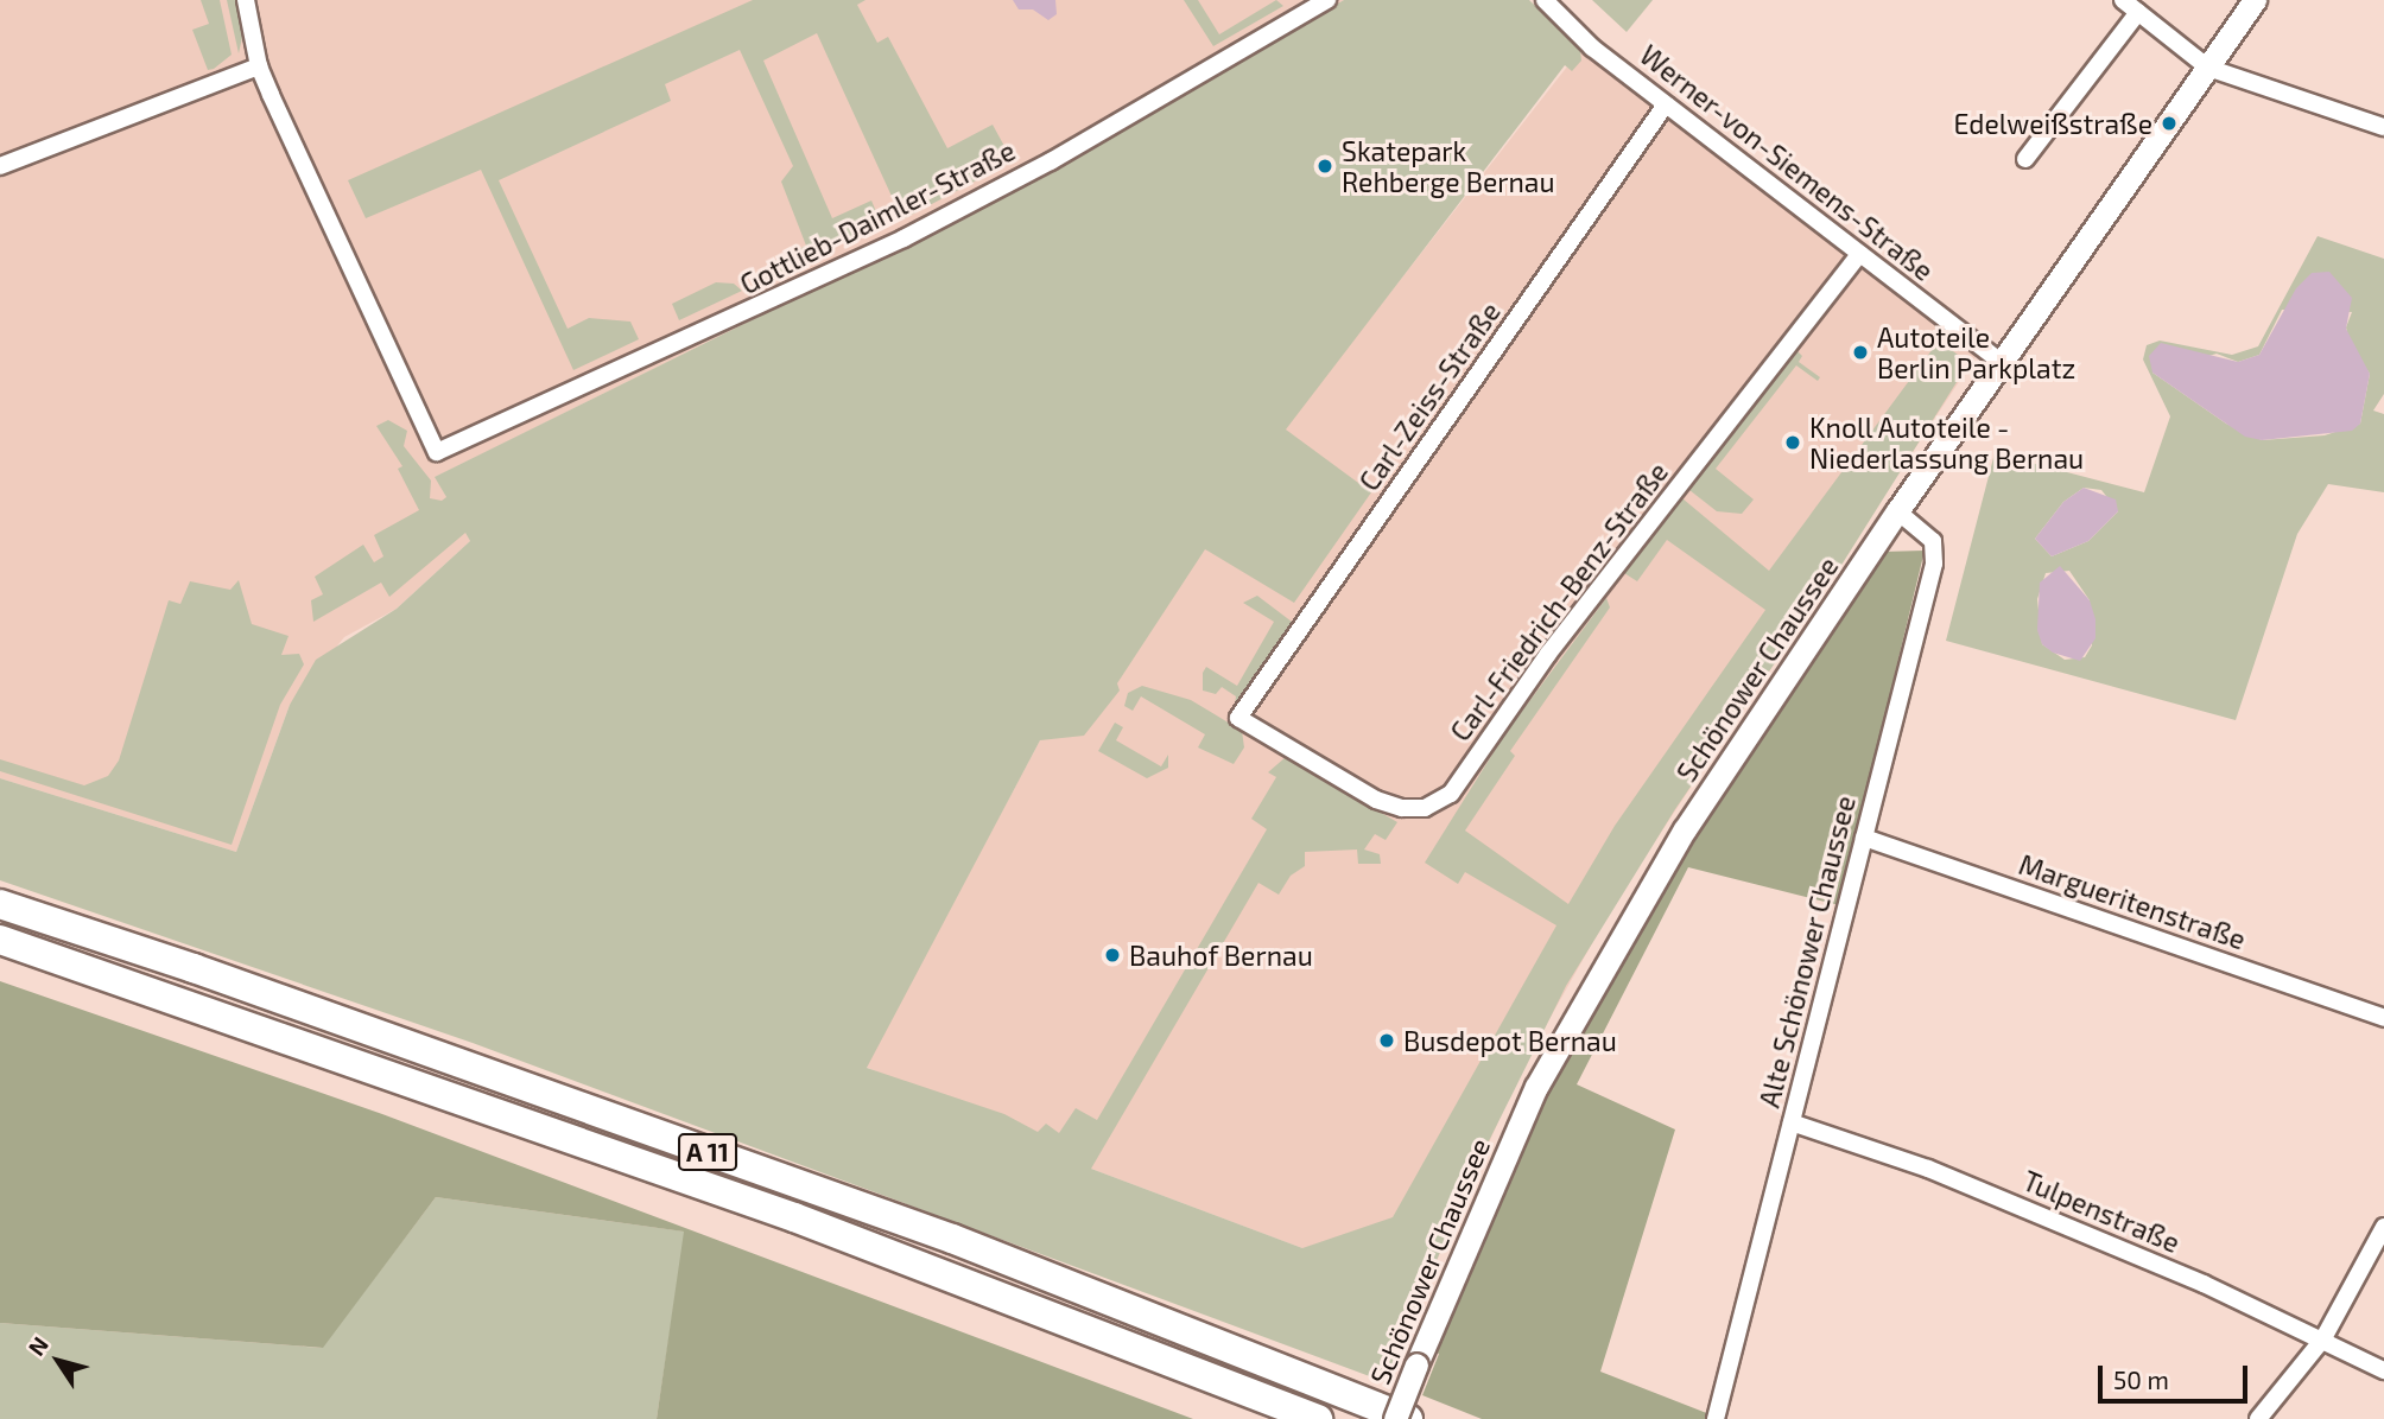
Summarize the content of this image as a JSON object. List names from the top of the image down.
{
  "streets": {
    "highway": ["A 11"],
    "main road": ["Schönower Chaussee"],
    "street": [
      "Werner-von-Siemens-Straße",
      "Gottlieb-Daimler-Straße",
      "Carl-Zeiss-Straße",
      "Carl-Friedrich-Benz-Straße",
      "Margueritenstraße",
      "Alte Schönower Chaussee",
      "Tulpenstraße"
    ]
  },
  "crossings": [
    ["Werner-von-Siemens-Straße", "Carl-Zeiss-Straße"],
    ["Werner-von-Siemens-Straße", "Carl-Friedrich-Benz-Straße"],
    ["Werner-von-Siemens-Straße", "Schönower Chaussee"],
    ["Carl-Zeiss-Straße", "Carl-Friedrich-Benz-Straße"],
    ["Schönower Chaussee", "Alte Schönower Chaussee"],
    ["Margueritenstraße", "Alte Schönower Chaussee"],
    ["Alte Schönower Chaussee", "Tulpenstraße"]
  ],
  "places": [
    "Edelweißstraße",
    "Skatepark Rehberge Bernau",
    "Autoteile Berlin Parkplatz",
    "Knoll Autoteile - Niederlassung Bernau",
    "Bauhof Bernau",
    "Busdepot Bernau"
  ],
  "scale_bar": "50 m",
  "north": "top left"
}
